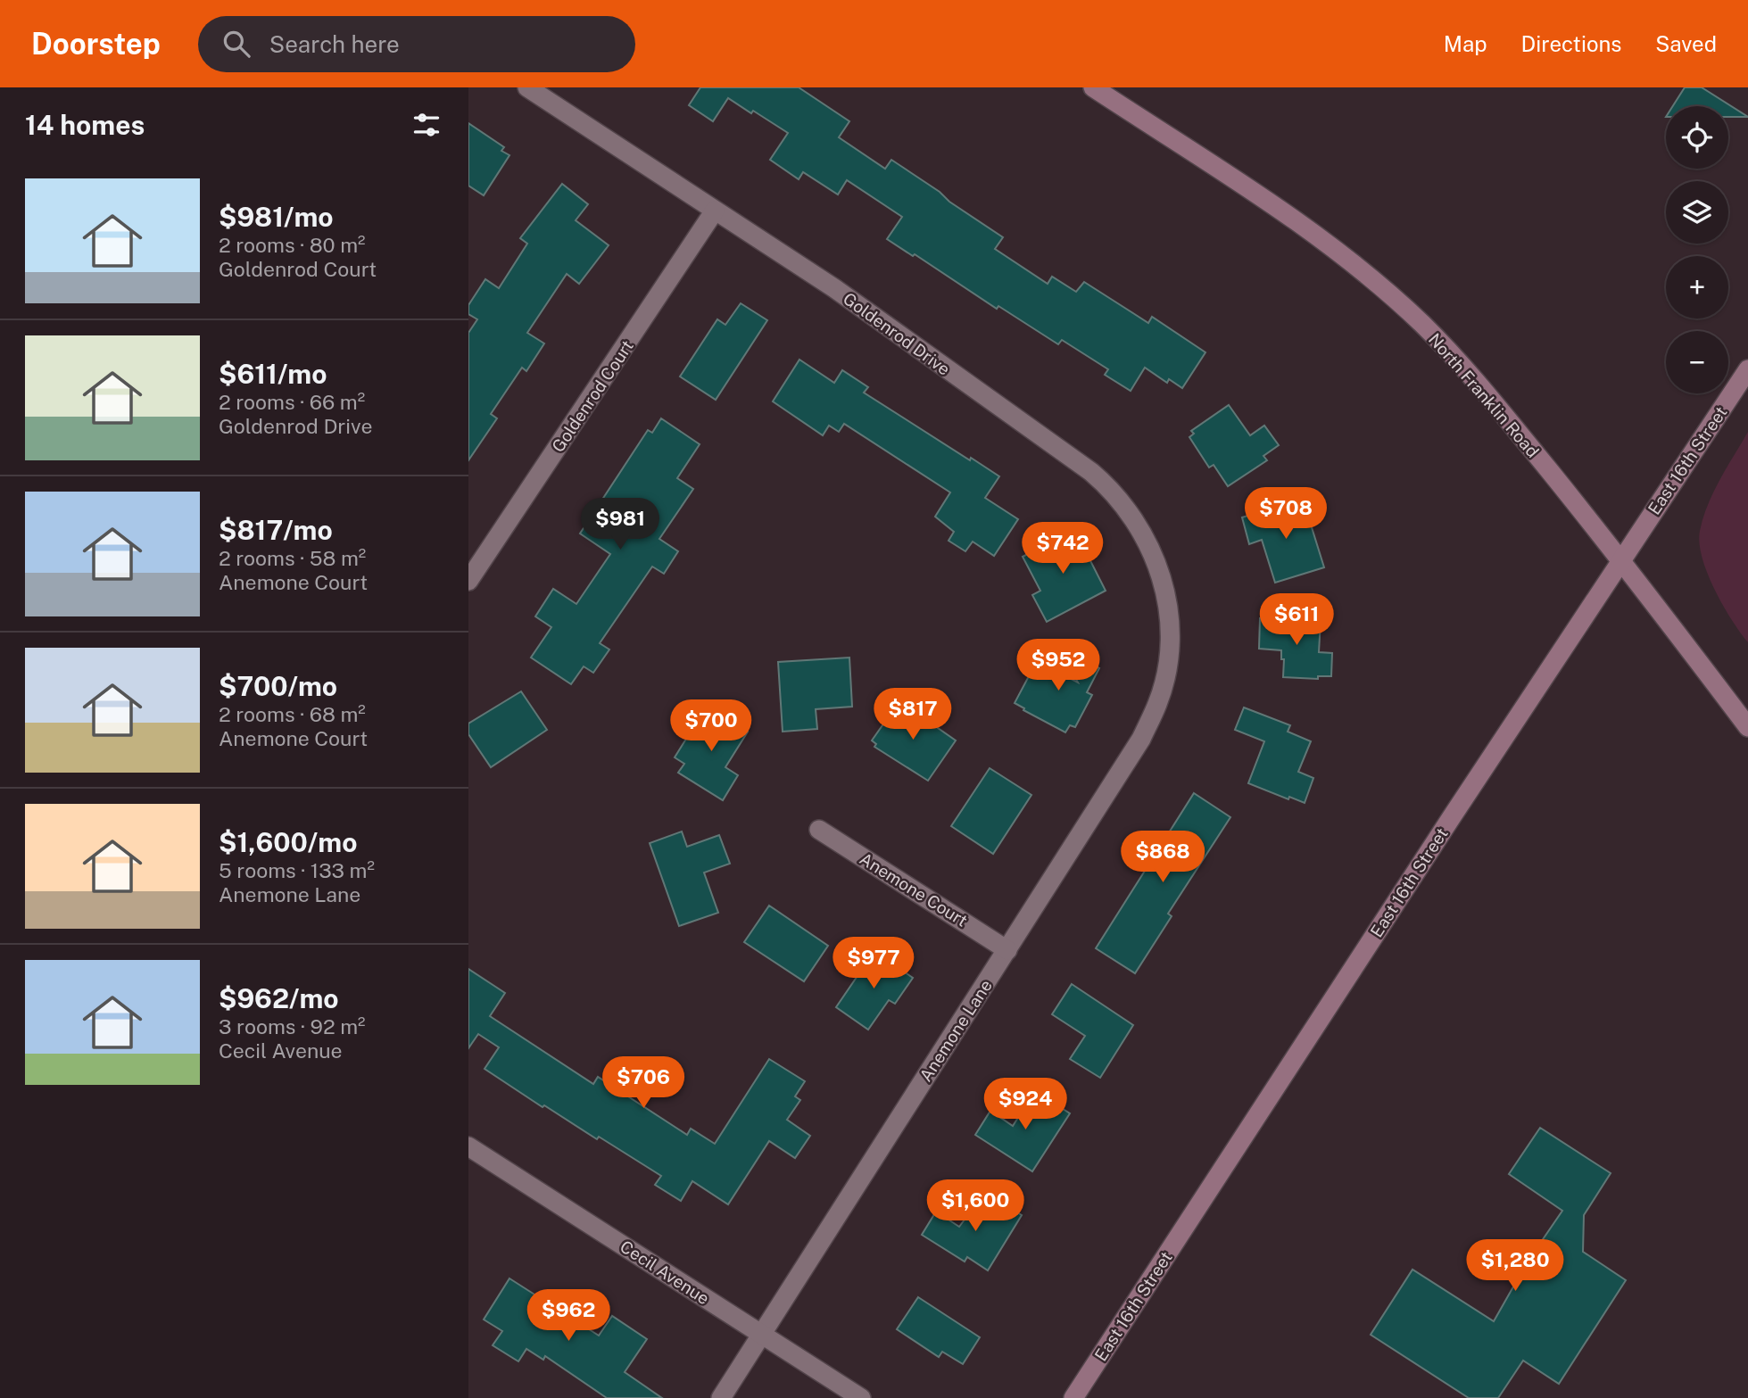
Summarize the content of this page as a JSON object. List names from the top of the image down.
{
  "streets": {
    "street": [
      "Goldenrod Drive",
      "North Franklin Road",
      "Goldenrod Court",
      "East 16th Street",
      "Anemone Court",
      "Anemone Lane",
      "Cecil Avenue"
    ]
  },
  "crossings": [
    ["Goldenrod Drive", "Goldenrod Court"],
    ["Goldenrod Drive", "Anemone Lane"],
    ["North Franklin Road", "East 16th Street"],
    ["Anemone Court", "Anemone Lane"],
    ["Anemone Lane", "Cecil Avenue"]
  ],
  "page": {
    "header": "Doorstep",
    "search": "Search here",
    "nav": ["Map", "Directions", "Saved"],
    "heading": "14 homes",
    "map_buttons": ["+", "−"],
    "list": [
      {
        "name": "$981/mo",
        "note": "2 rooms · 80 m² · Goldenrod Court"
      },
      {
        "name": "$611/mo",
        "note": "2 rooms · 66 m² · Goldenrod Drive"
      },
      {
        "name": "$817/mo",
        "note": "2 rooms · 58 m² · Anemone Court"
      },
      {
        "name": "$700/mo",
        "note": "2 rooms · 68 m² · Anemone Court"
      },
      {
        "name": "$1,600/mo",
        "note": "5 rooms · 133 m² · Anemone Lane"
      },
      {
        "name": "$962/mo",
        "note": "3 rooms · 92 m² · Cecil Avenue"
      }
    ],
    "price": [
      "$708",
      "$981",
      "$742",
      "$611",
      "$952",
      "$817",
      "$700",
      "$868",
      "$977",
      "$706",
      "$924",
      "$1,600",
      "$1,280",
      "$962"
    ]
  }
}
